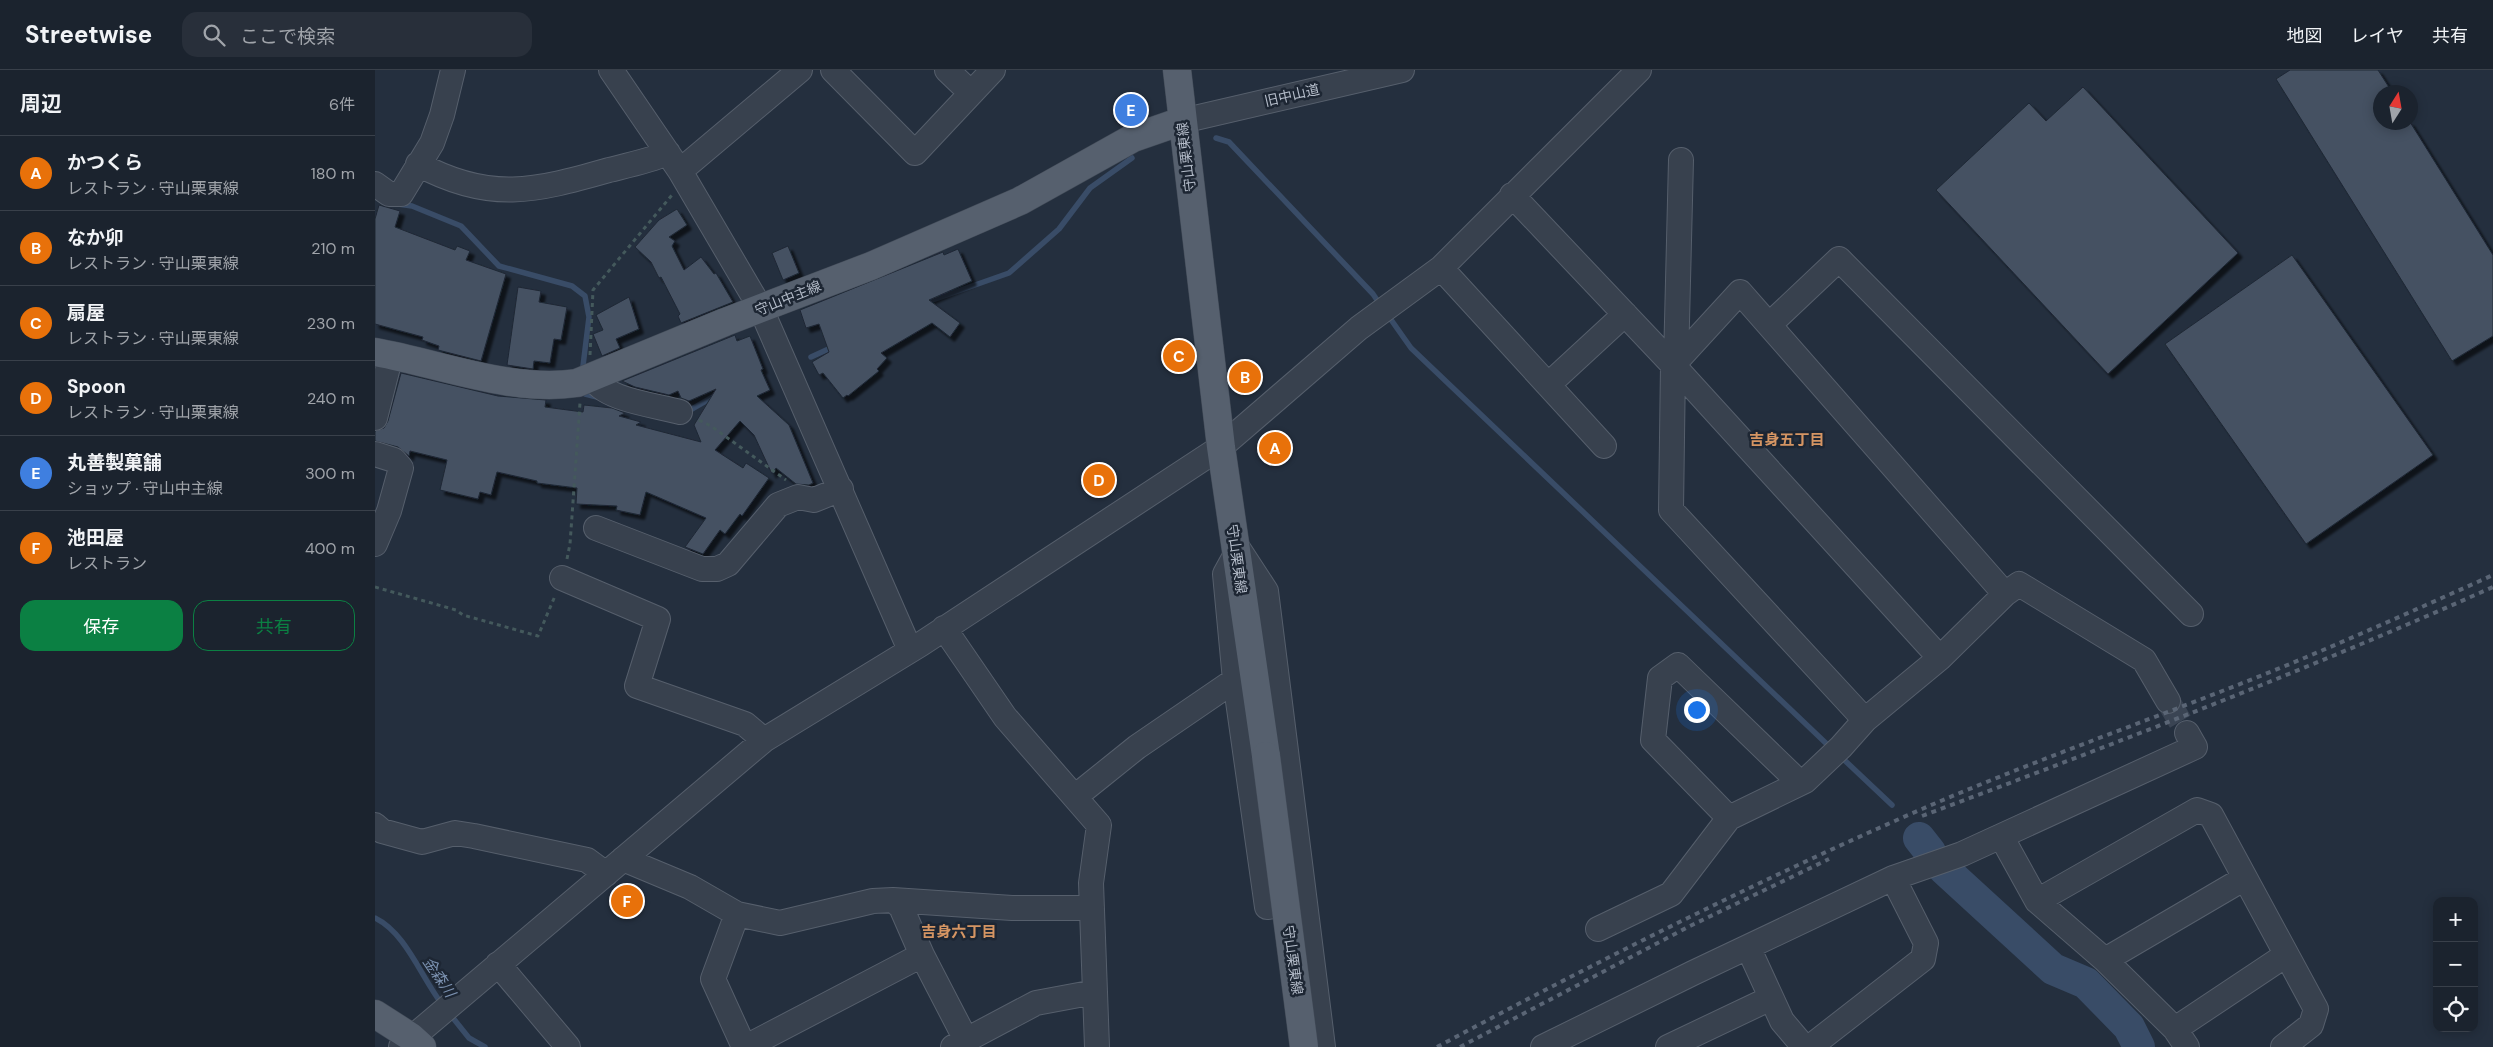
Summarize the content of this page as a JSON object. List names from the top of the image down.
{
  "streets": {
    "main road": ["守山栗東線", "守山中主線"],
    "street": ["旧中山道"]
  },
  "crossings": [
    ["旧中山道", "守山栗東線"],
    ["旧中山道", "守山中主線"],
    ["守山栗東線", "守山中主線"]
  ],
  "districts": ["吉身五丁目", "吉身六丁目"],
  "water": ["金森川"],
  "north": "top",
  "page": {
    "header": "Streetwise",
    "search": "ここで検索",
    "nav": ["地図", "レイヤ", "共有"],
    "heading": ["周辺", "6件"],
    "pins": [
      "E",
      "C",
      "B",
      "A",
      "D",
      "F"
    ],
    "list": [
      {
        "mark": "A",
        "name": "かつくら",
        "note": "レストラン · 守山栗東線",
        "value": "180 m"
      },
      {
        "mark": "B",
        "name": "なか卯",
        "note": "レストラン · 守山栗東線",
        "value": "210 m"
      },
      {
        "mark": "C",
        "name": "扇屋",
        "note": "レストラン · 守山栗東線",
        "value": "230 m"
      },
      {
        "mark": "D",
        "name": "Spoon",
        "note": "レストラン · 守山栗東線",
        "value": "240 m"
      },
      {
        "mark": "E",
        "name": "丸善製菓舗",
        "note": "ショップ · 守山中主線",
        "value": "300 m"
      },
      {
        "mark": "F",
        "name": "池田屋",
        "note": "レストラン",
        "value": "400 m"
      }
    ],
    "buttons": ["保存", "共有"],
    "map_buttons": ["+", "−"]
  }
}
